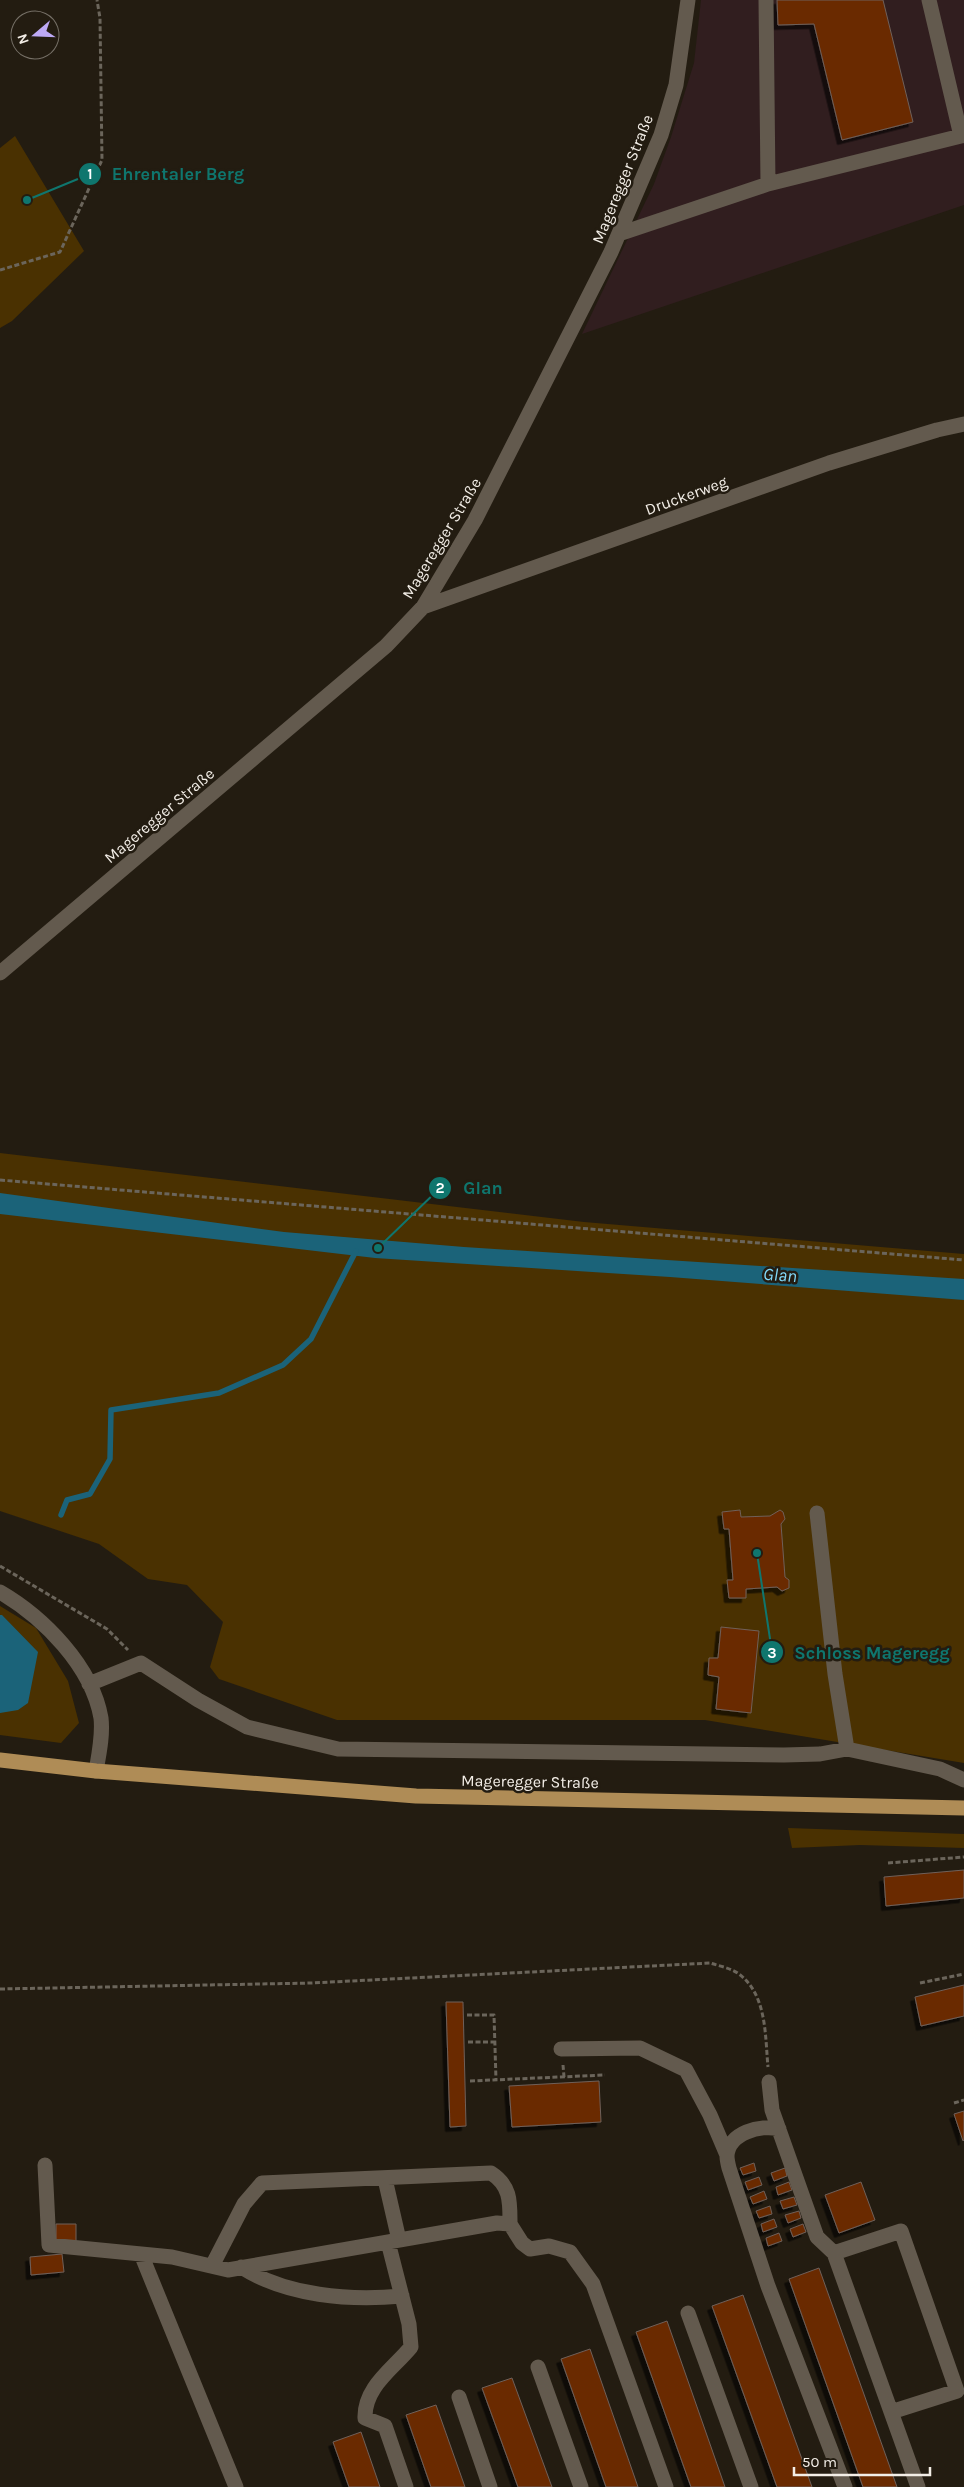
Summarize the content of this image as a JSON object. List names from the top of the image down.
{
  "streets": {
    "main road": ["Mageregger Straße"],
    "street": ["Druckerweg"]
  },
  "crossings": [
    ["Mageregger Straße", "Druckerweg"]
  ],
  "water": ["Glan"],
  "places": ["Ehrentaler Berg", "Glan", "Schloss Mageregg"],
  "scale_bar": "50 m",
  "north": "left"
}
